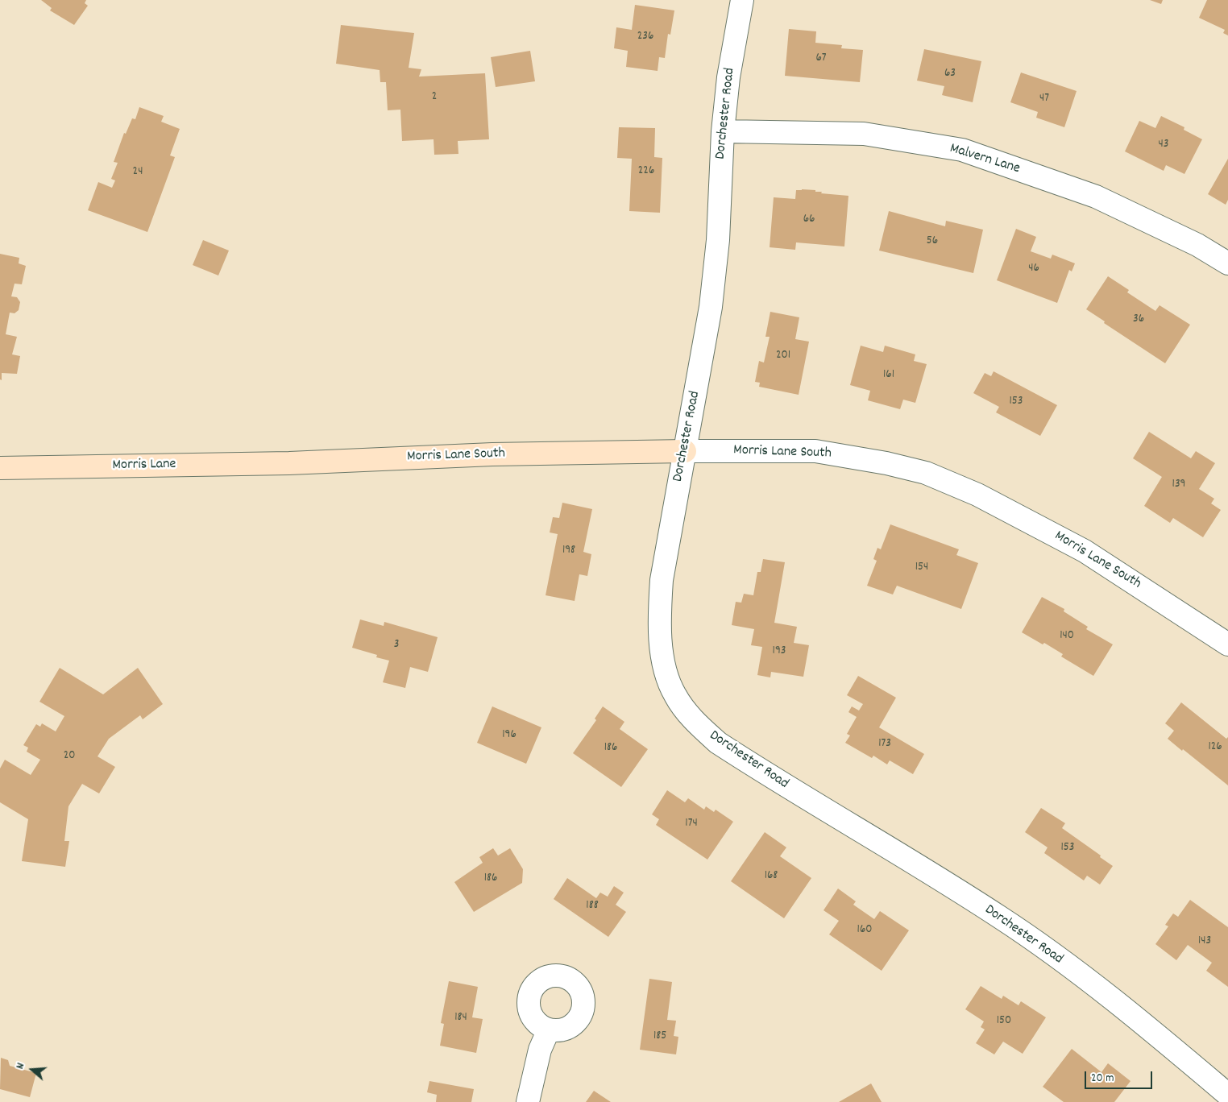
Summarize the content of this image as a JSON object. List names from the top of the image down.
{
  "streets": {
    "street": [
      "Dorchester Road",
      "Malvern Lane",
      "Morris Lane South",
      "Morris Lane"
    ]
  },
  "crossings": [
    ["Dorchester Road", "Malvern Lane"],
    ["Dorchester Road", "Morris Lane South"],
    ["Morris Lane South", "Morris Lane"]
  ],
  "house_numbers": [
    "236",
    "67",
    "63",
    "2",
    "47",
    "43",
    "226",
    "24",
    "66",
    "56",
    "46",
    "36",
    "201",
    "161",
    "153",
    "139",
    "198",
    "154",
    "140",
    "3",
    "193",
    "196",
    "173",
    "126",
    "186",
    "20",
    "174",
    "153",
    "168",
    "186",
    "188",
    "160",
    "143",
    "184",
    "150",
    "185"
  ],
  "scale_bar": "20 m",
  "north": "left"
}
